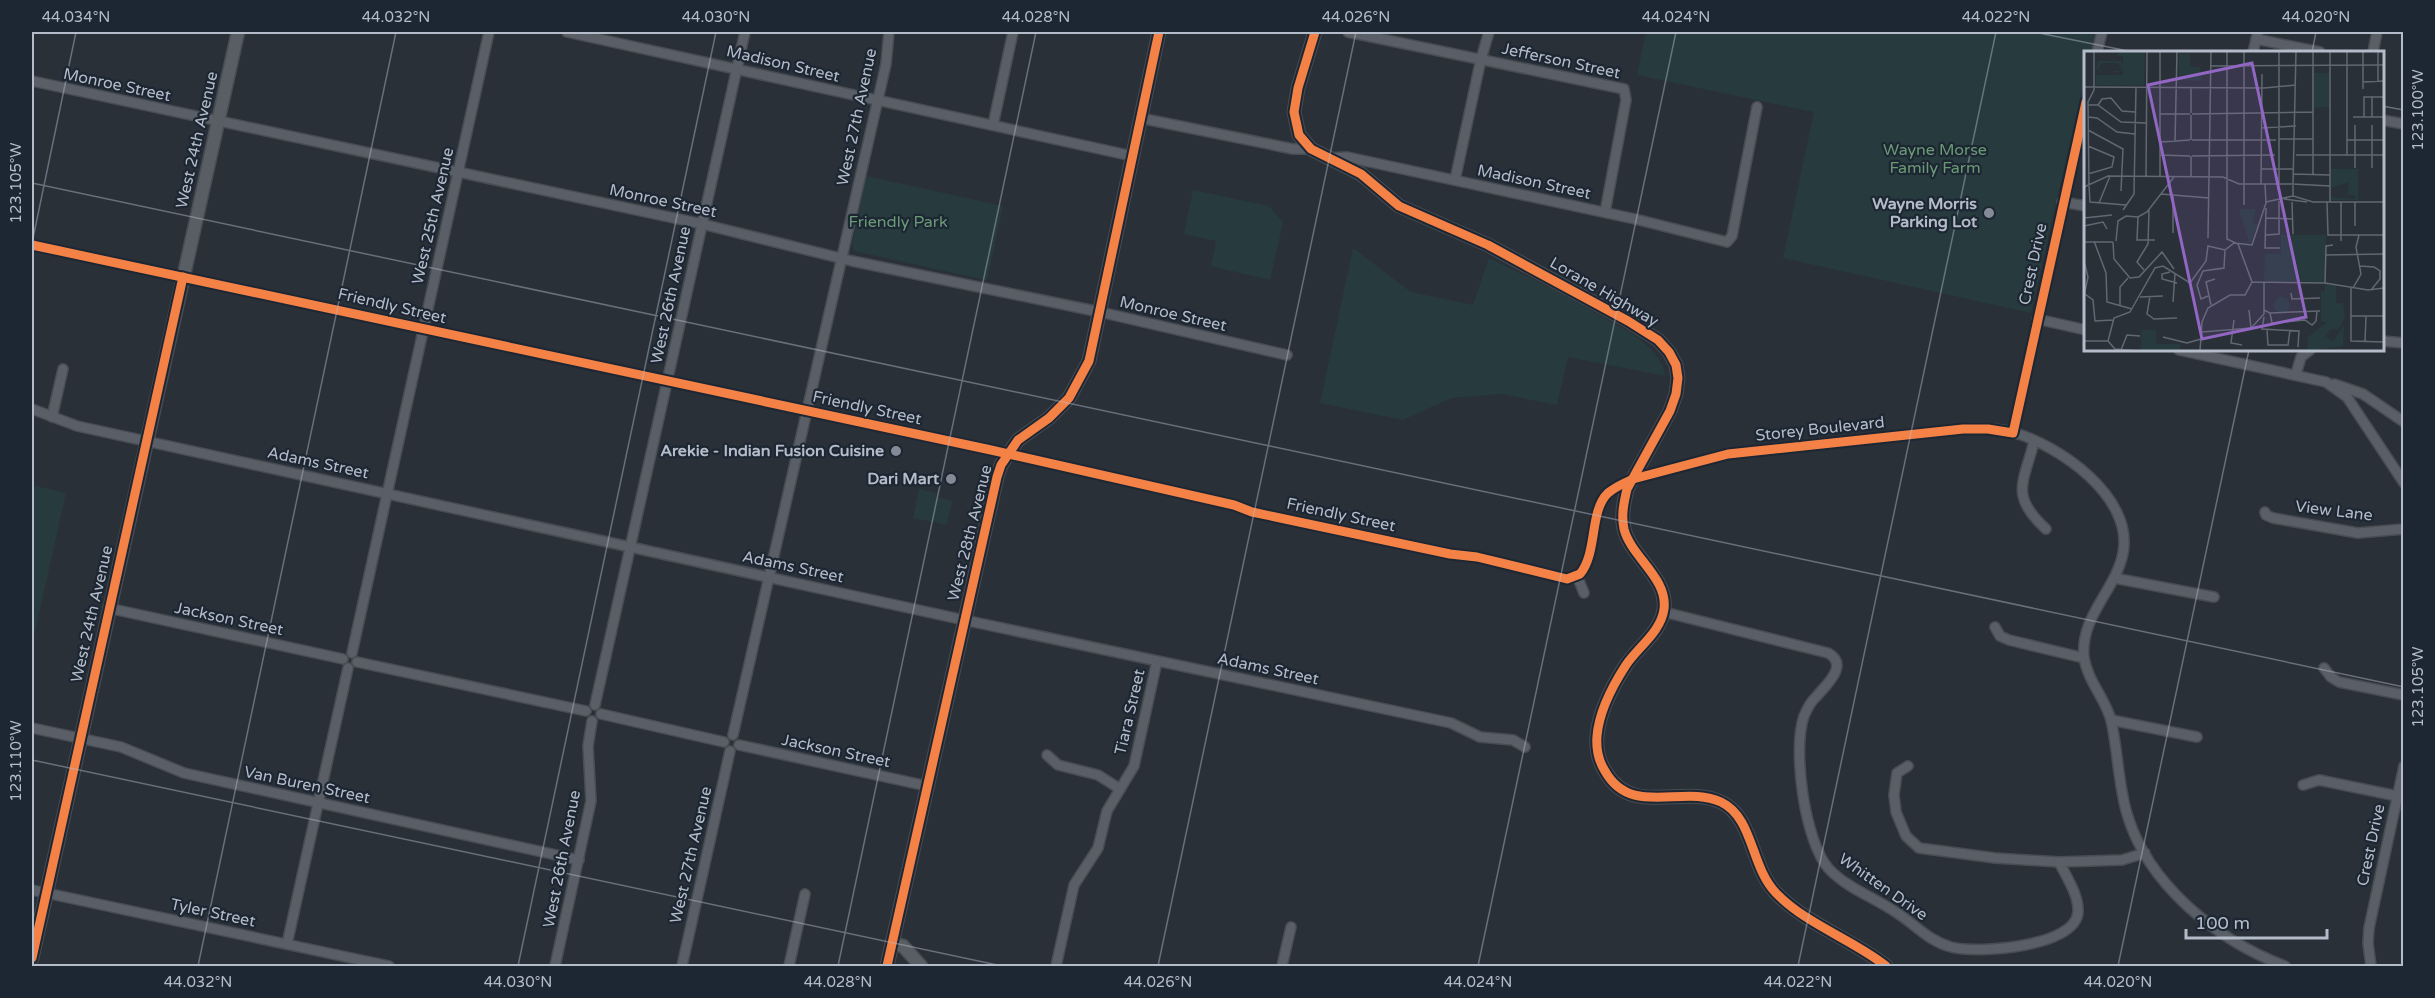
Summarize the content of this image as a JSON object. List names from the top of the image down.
{
  "streets": {
    "street": [
      "Jefferson Street",
      "Madison Street",
      "Monroe Street",
      "West 27th Avenue",
      "West 24th Avenue",
      "West 25th Avenue",
      "Crest Drive",
      "Lorane Highway",
      "West 26th Avenue",
      "Friendly Street",
      "Storey Boulevard",
      "Adams Street",
      "View Lane",
      "West 28th Avenue",
      "Jackson Street",
      "Tiara Street",
      "Van Buren Street",
      "Whitten Drive",
      "Tyler Street"
    ]
  },
  "crossings": [
    ["Jefferson Street", "Madison Street"],
    ["Madison Street", "West 27th Avenue"],
    ["Madison Street", "Lorane Highway"],
    ["Madison Street", "West 26th Avenue"],
    ["Madison Street", "West 28th Avenue"],
    ["Monroe Street", "West 27th Avenue"],
    ["Monroe Street", "West 24th Avenue"],
    ["Monroe Street", "West 25th Avenue"],
    ["Monroe Street", "West 26th Avenue"],
    ["Monroe Street", "West 28th Avenue"],
    ["West 27th Avenue", "Friendly Street"],
    ["West 27th Avenue", "Adams Street"],
    ["West 27th Avenue", "Jackson Street"],
    ["West 24th Avenue", "Friendly Street"],
    ["West 24th Avenue", "Adams Street"],
    ["West 24th Avenue", "Jackson Street"],
    ["West 24th Avenue", "Van Buren Street"],
    ["West 24th Avenue", "Tyler Street"],
    ["West 25th Avenue", "Friendly Street"],
    ["West 25th Avenue", "Adams Street"],
    ["West 25th Avenue", "Jackson Street"],
    ["Crest Drive", "Storey Boulevard"],
    ["Lorane Highway", "Storey Boulevard"],
    ["Lorane Highway", "Whitten Drive"],
    ["West 26th Avenue", "Friendly Street"],
    ["West 26th Avenue", "Adams Street"],
    ["West 26th Avenue", "Jackson Street"],
    ["West 26th Avenue", "Van Buren Street"],
    ["Friendly Street", "West 28th Avenue"],
    ["Adams Street", "West 28th Avenue"],
    ["Adams Street", "Tiara Street"],
    ["West 28th Avenue", "Jackson Street"]
  ],
  "parks": ["Wayne Morse Family Farm", "Friendly Park"],
  "places": ["Wayne Morris Parking Lot", "Arekie - Indian Fusion Cuisine", "Dari Mart"],
  "scale_bar": "100 m",
  "coordinates": [
    "44.034°N",
    "44.032°N",
    "44.030°N",
    "44.028°N",
    "44.026°N",
    "44.024°N",
    "44.022°N",
    "44.020°N",
    "123.100°W",
    "123.105°W",
    "123.110°W"
  ]
}
